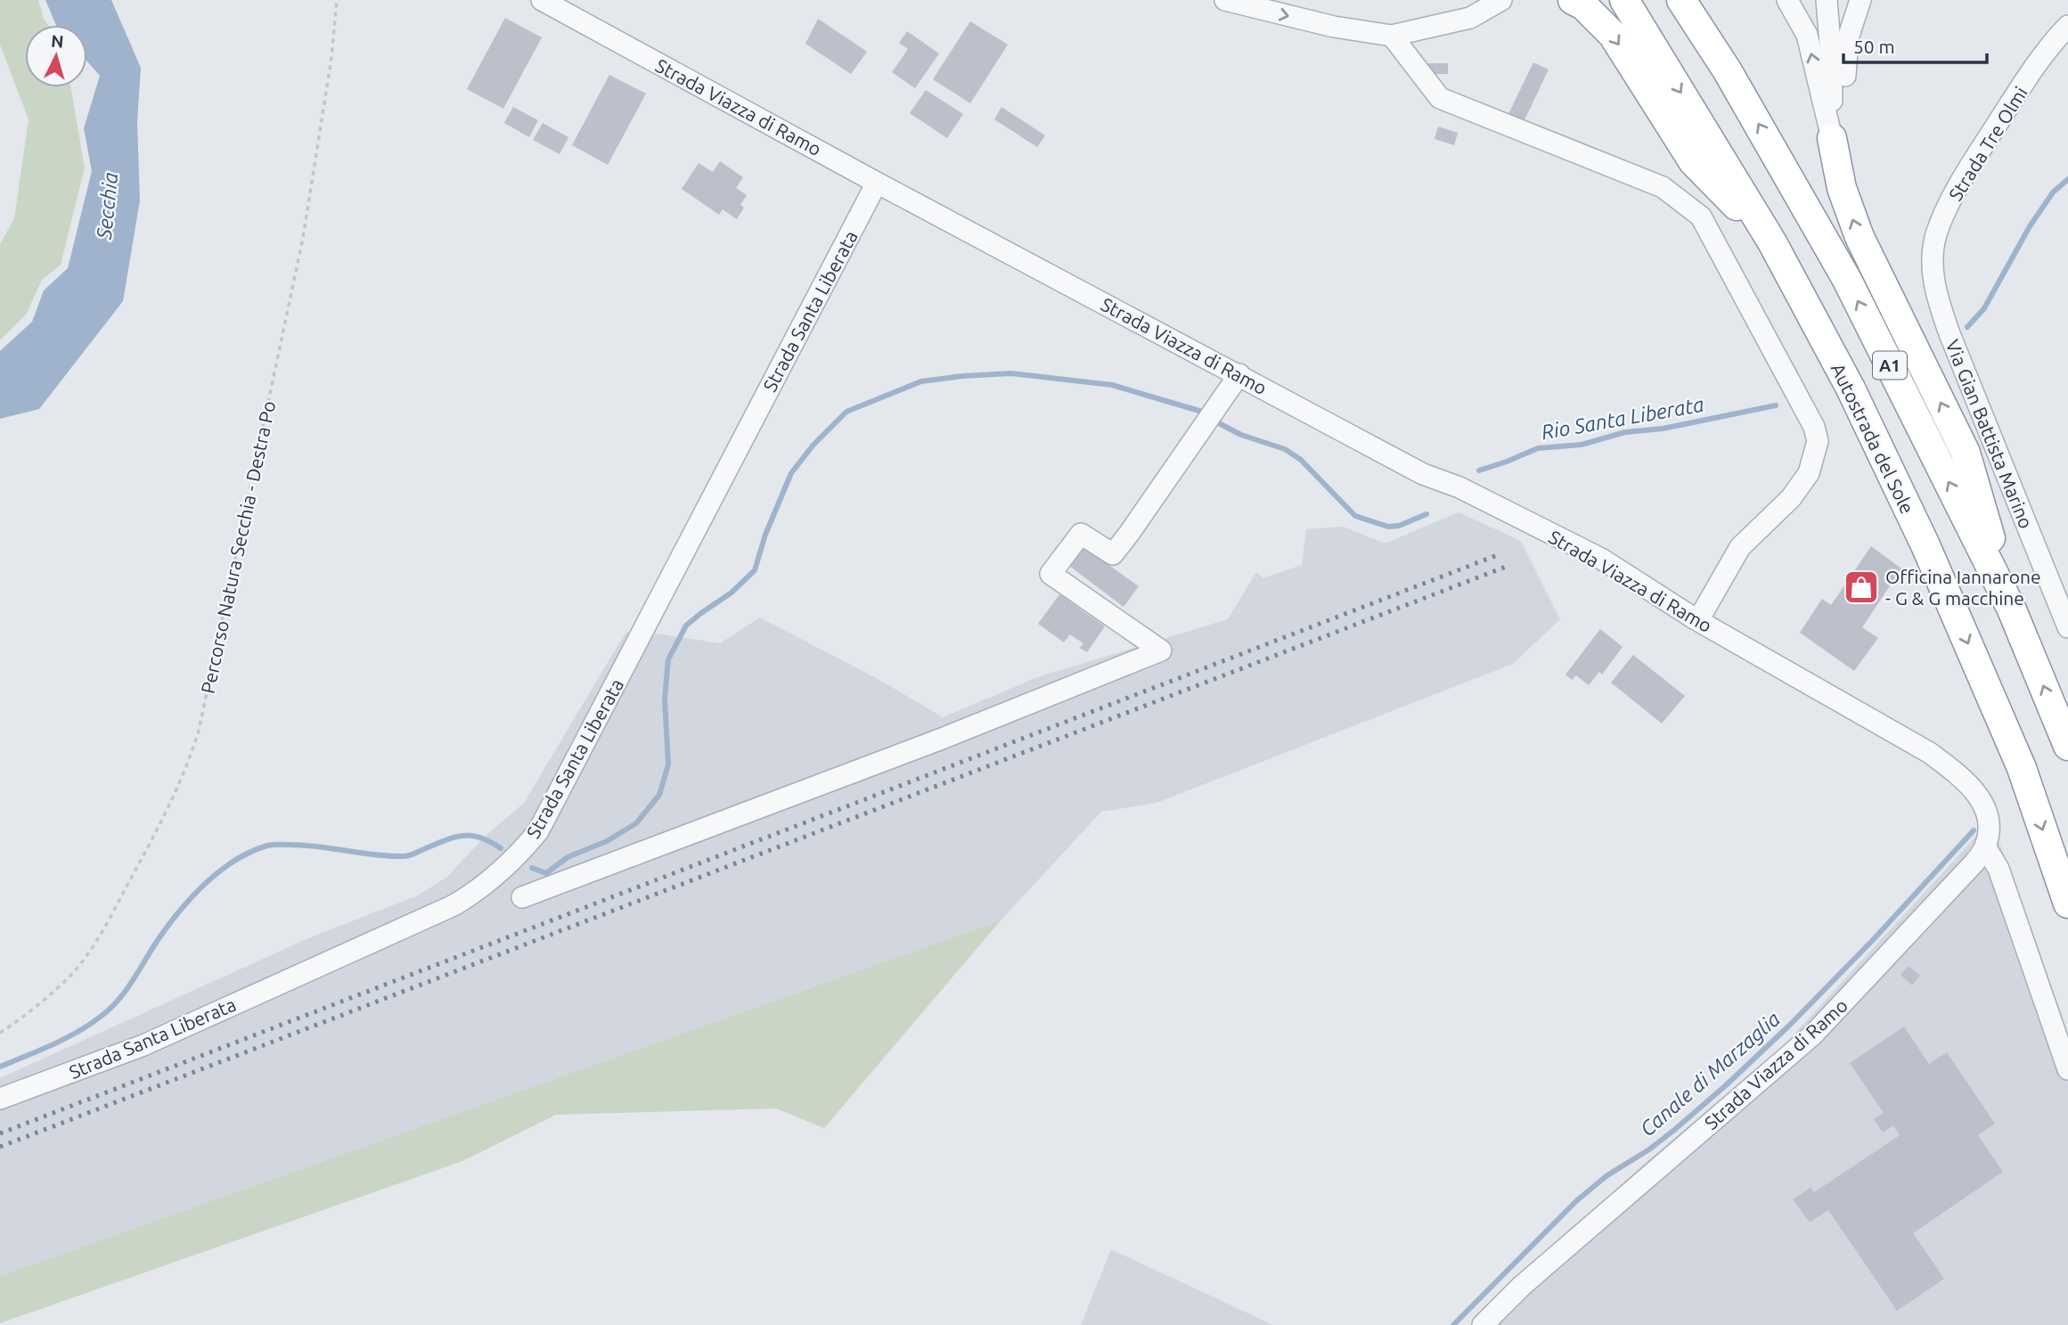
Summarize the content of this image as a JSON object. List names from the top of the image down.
{
  "streets": {
    "highway": ["A1", "Autostrada del Sole"],
    "street": [
      "Strada Viazza di Ramo",
      "Strada Tre Olmi",
      "Strada Santa Liberata",
      "Via Gian Battista Marino"
    ],
    "path": ["Percorso Natura Secchia - Destra Po"]
  },
  "crossings": [
    ["Strada Viazza di Ramo", "Strada Santa Liberata"],
    ["Strada Tre Olmi", "Via Gian Battista Marino"]
  ],
  "water": ["Secchia", "Rio Santa Liberata", "Canale di Marzaglia"],
  "places": {
    "shop": ["Officina Iannarone - G & G macchine"]
  },
  "scale_bar": "50 m",
  "north": "top"
}
